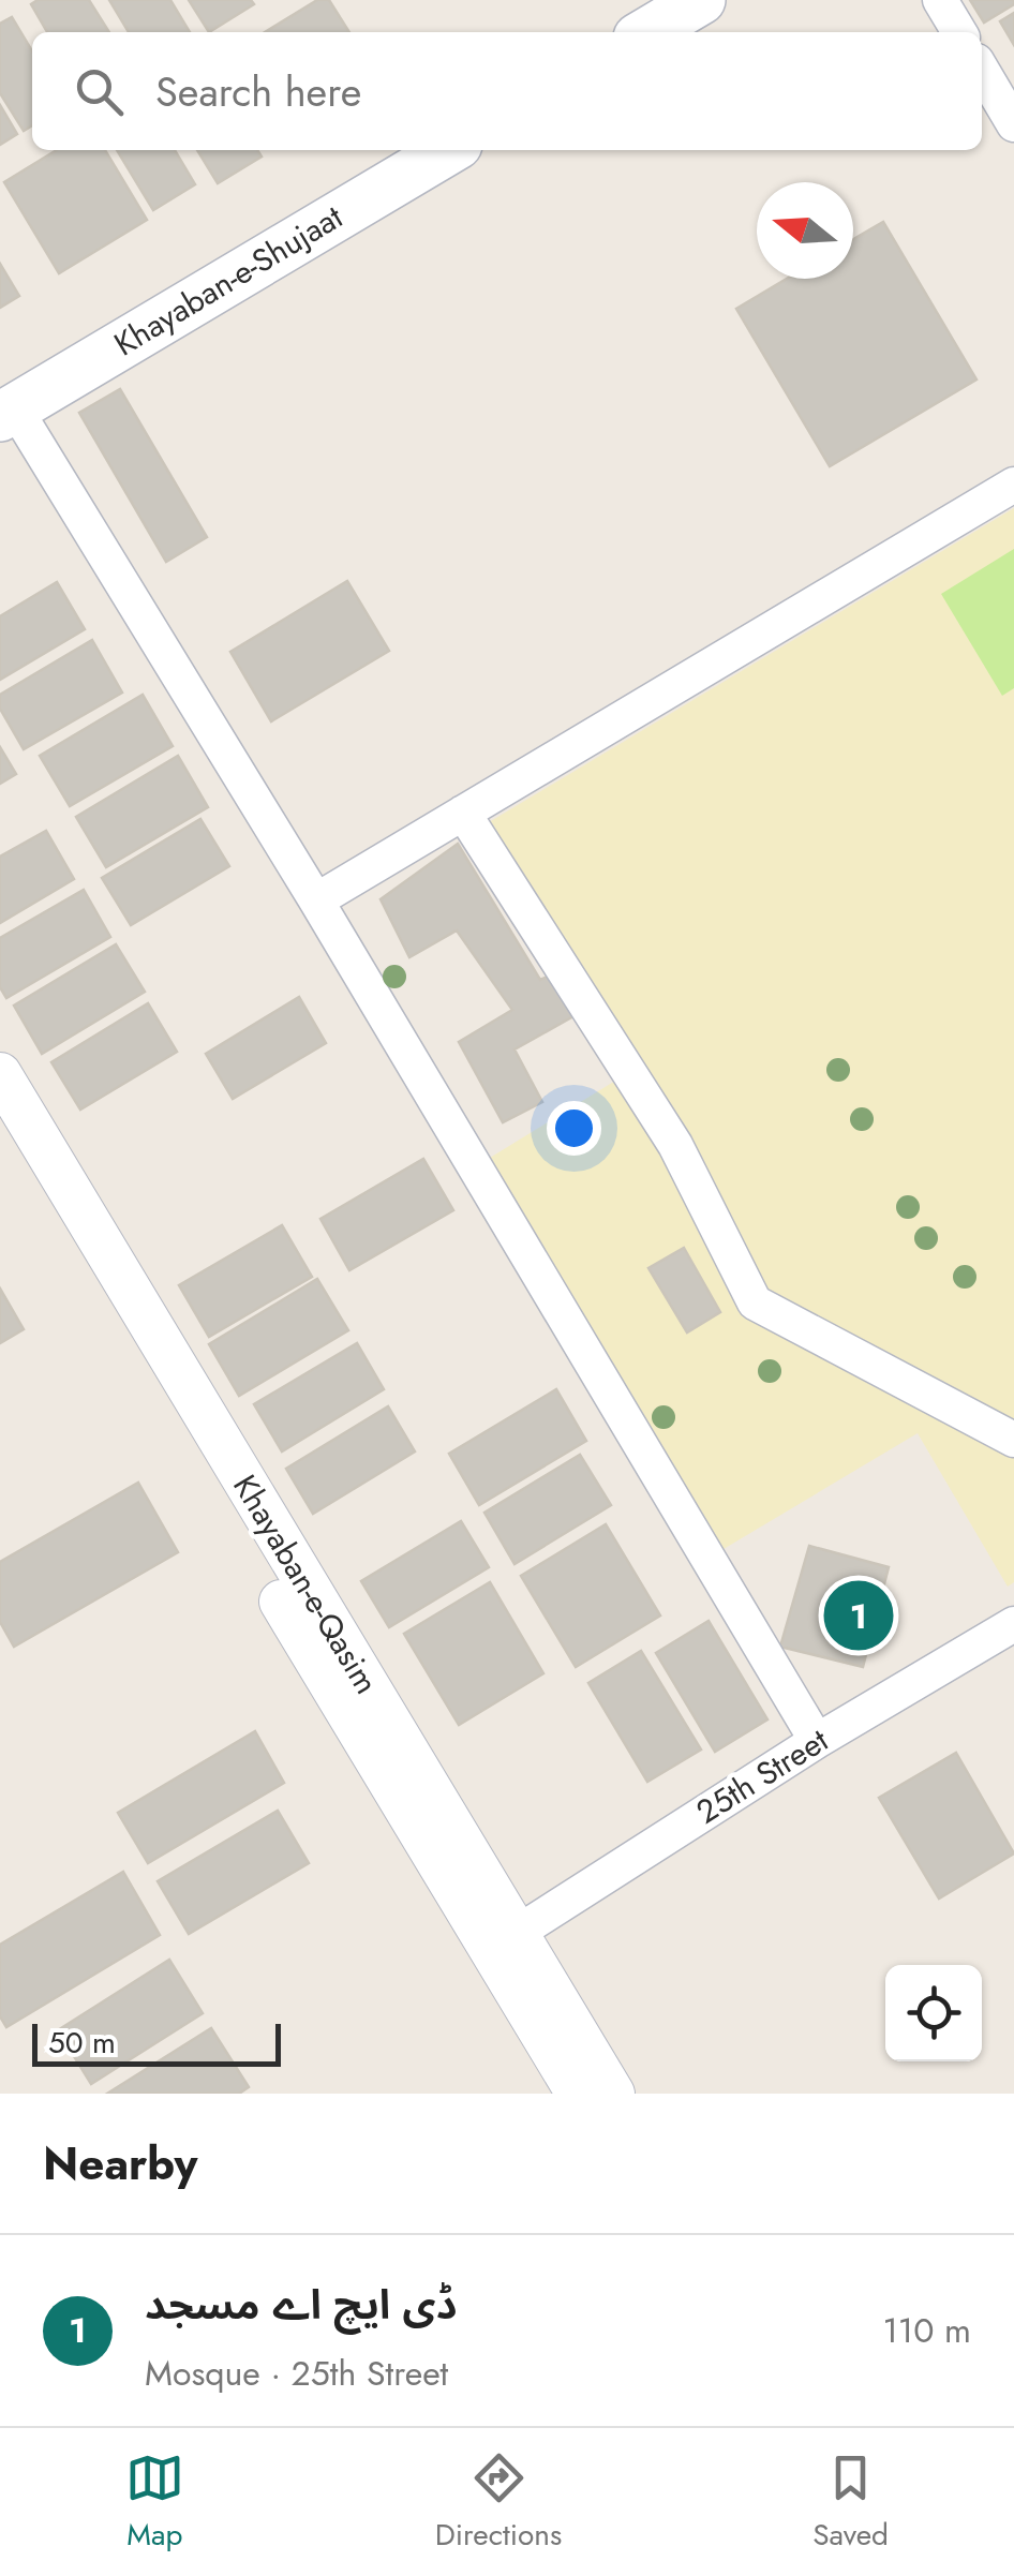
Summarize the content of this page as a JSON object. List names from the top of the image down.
{
  "streets": {
    "main road": ["Khayaban-e-Shujaat"],
    "street": ["Khayaban-e-Qasim", "25th Street"]
  },
  "crossings": [
    ["Khayaban-e-Qasim", "25th Street"]
  ],
  "scale_bar": "50 m",
  "north": "left",
  "page": {
    "search": "Search here",
    "pins": "1",
    "scale": "50 m",
    "heading": "Nearby",
    "list": [
      {
        "mark": "1",
        "name": "ڈی ایچ اے مسجد",
        "note": "Mosque · 25th Street",
        "value": "110 m"
      }
    ],
    "nav": ["Map", "Directions", "Saved"]
  }
}
